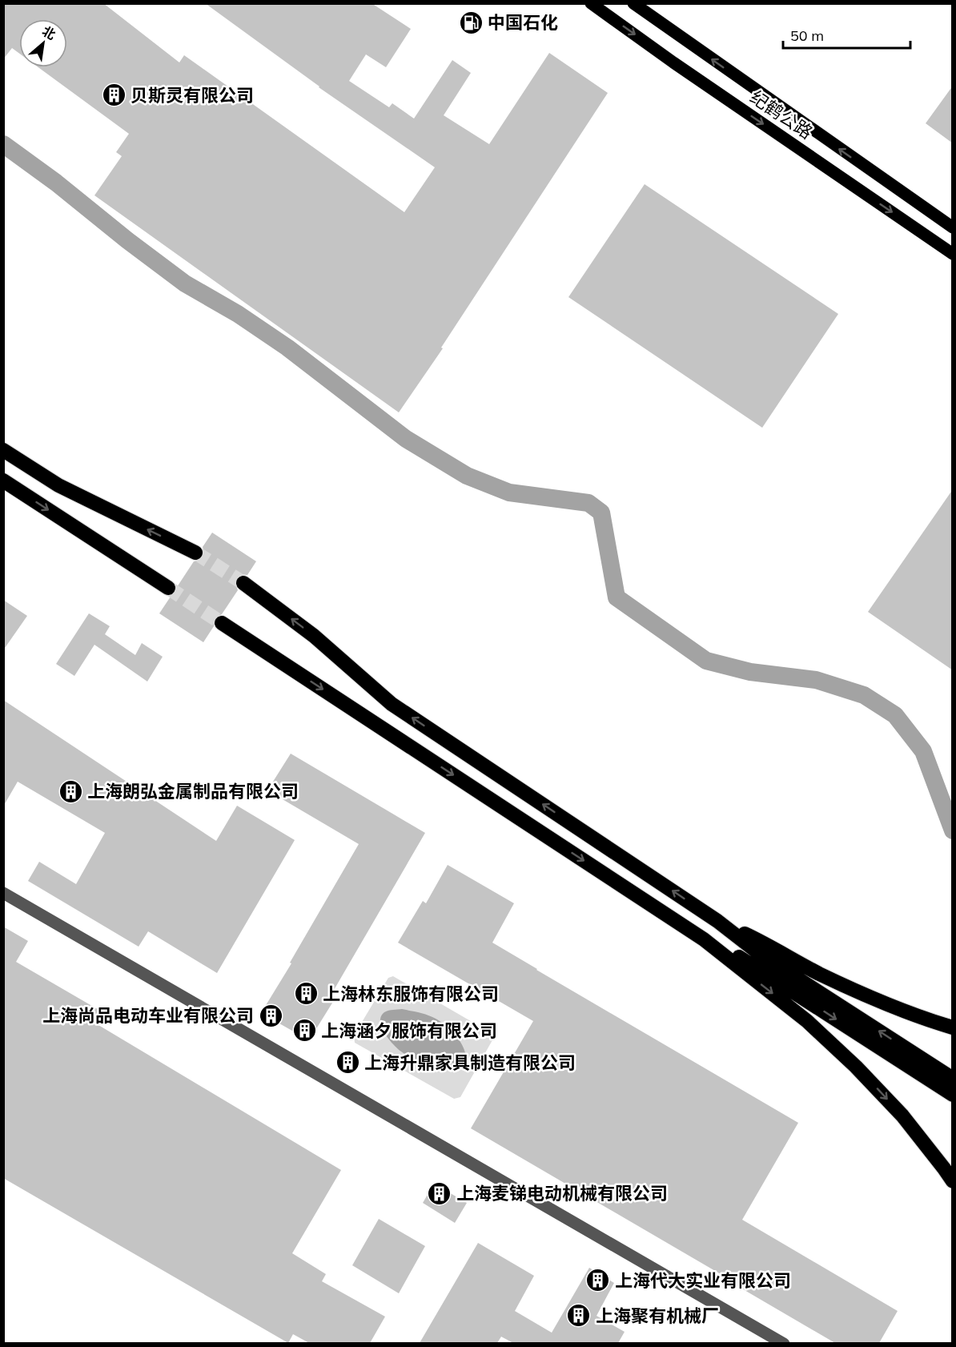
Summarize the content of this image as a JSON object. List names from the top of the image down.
{
  "streets": {
    "main road": ["纪鹤公路"]
  },
  "places": {
    "fuel station": ["中国石化"],
    "building": [
      "贝斯灵有限公司",
      "上海朗弘金属制品有限公司",
      "上海林东服饰有限公司",
      "上海尚品电动车业有限公司",
      "上海涵夕服饰有限公司",
      "上海升鼎家具制造有限公司",
      "上海麦锑电动机械有限公司",
      "上海代大实业有限公司",
      "上海聚有机械厂"
    ]
  },
  "scale_bar": "50 m",
  "north": "top right"
}
